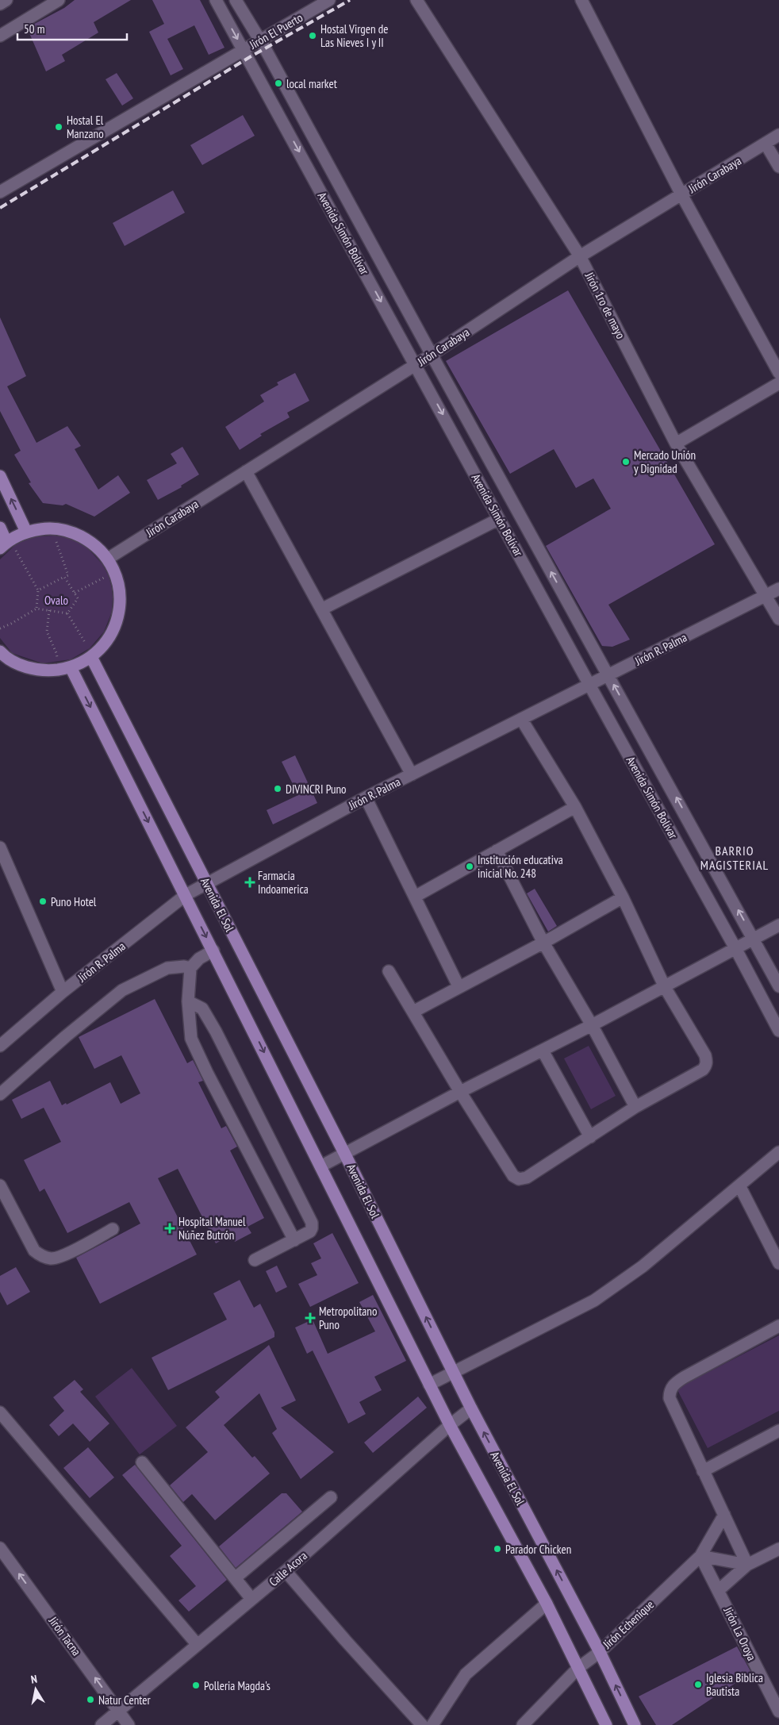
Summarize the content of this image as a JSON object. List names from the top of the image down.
{
  "streets": {
    "main road": ["Avenida El Sol"],
    "street": [
      "Jirón El Puerto",
      "Jirón Carabaya",
      "Avenida Simón Bolívar",
      "Jirón 1ro de mayo",
      "Jirón R. Palma",
      "Calle Acora",
      "Jirón Echenique",
      "Jirón La Oroya",
      "Jirón Tacna"
    ]
  },
  "crossings": [
    ["Jirón El Puerto", "Avenida Simón Bolívar"],
    ["Jirón Carabaya", "Avenida Simón Bolívar"],
    ["Jirón Carabaya", "Jirón 1ro de mayo"],
    ["Avenida Simón Bolívar", "Jirón R. Palma"],
    ["Jirón 1ro de mayo", "Jirón R. Palma"],
    ["Jirón R. Palma", "Avenida El Sol"],
    ["Avenida El Sol", "Calle Acora"],
    ["Avenida El Sol", "Jirón Echenique"],
    ["Calle Acora", "Jirón Tacna"],
    ["Jirón Echenique", "Jirón La Oroya"]
  ],
  "districts": ["BARRIO MAGISTERIAL"],
  "parks": ["Ovalo"],
  "places": {
    "other": [
      "Hostal Virgen de Las Nieves I y II",
      "local market",
      "Hostal El Manzano",
      "Mercado Unión y Dignidad",
      "DIVINCRI Puno",
      "Institución educativa inicial No. 248",
      "Puno Hotel",
      "Parador Chicken",
      "Iglesia Biblica Bautista",
      "Polleria Magda's",
      "Natur Center"
    ],
    "health": ["Farmacia Indoamerica", "Hospital Manuel Núñez Butrón", "Metropolitano Puno"]
  },
  "scale_bar": "50 m",
  "north": "top"
}
